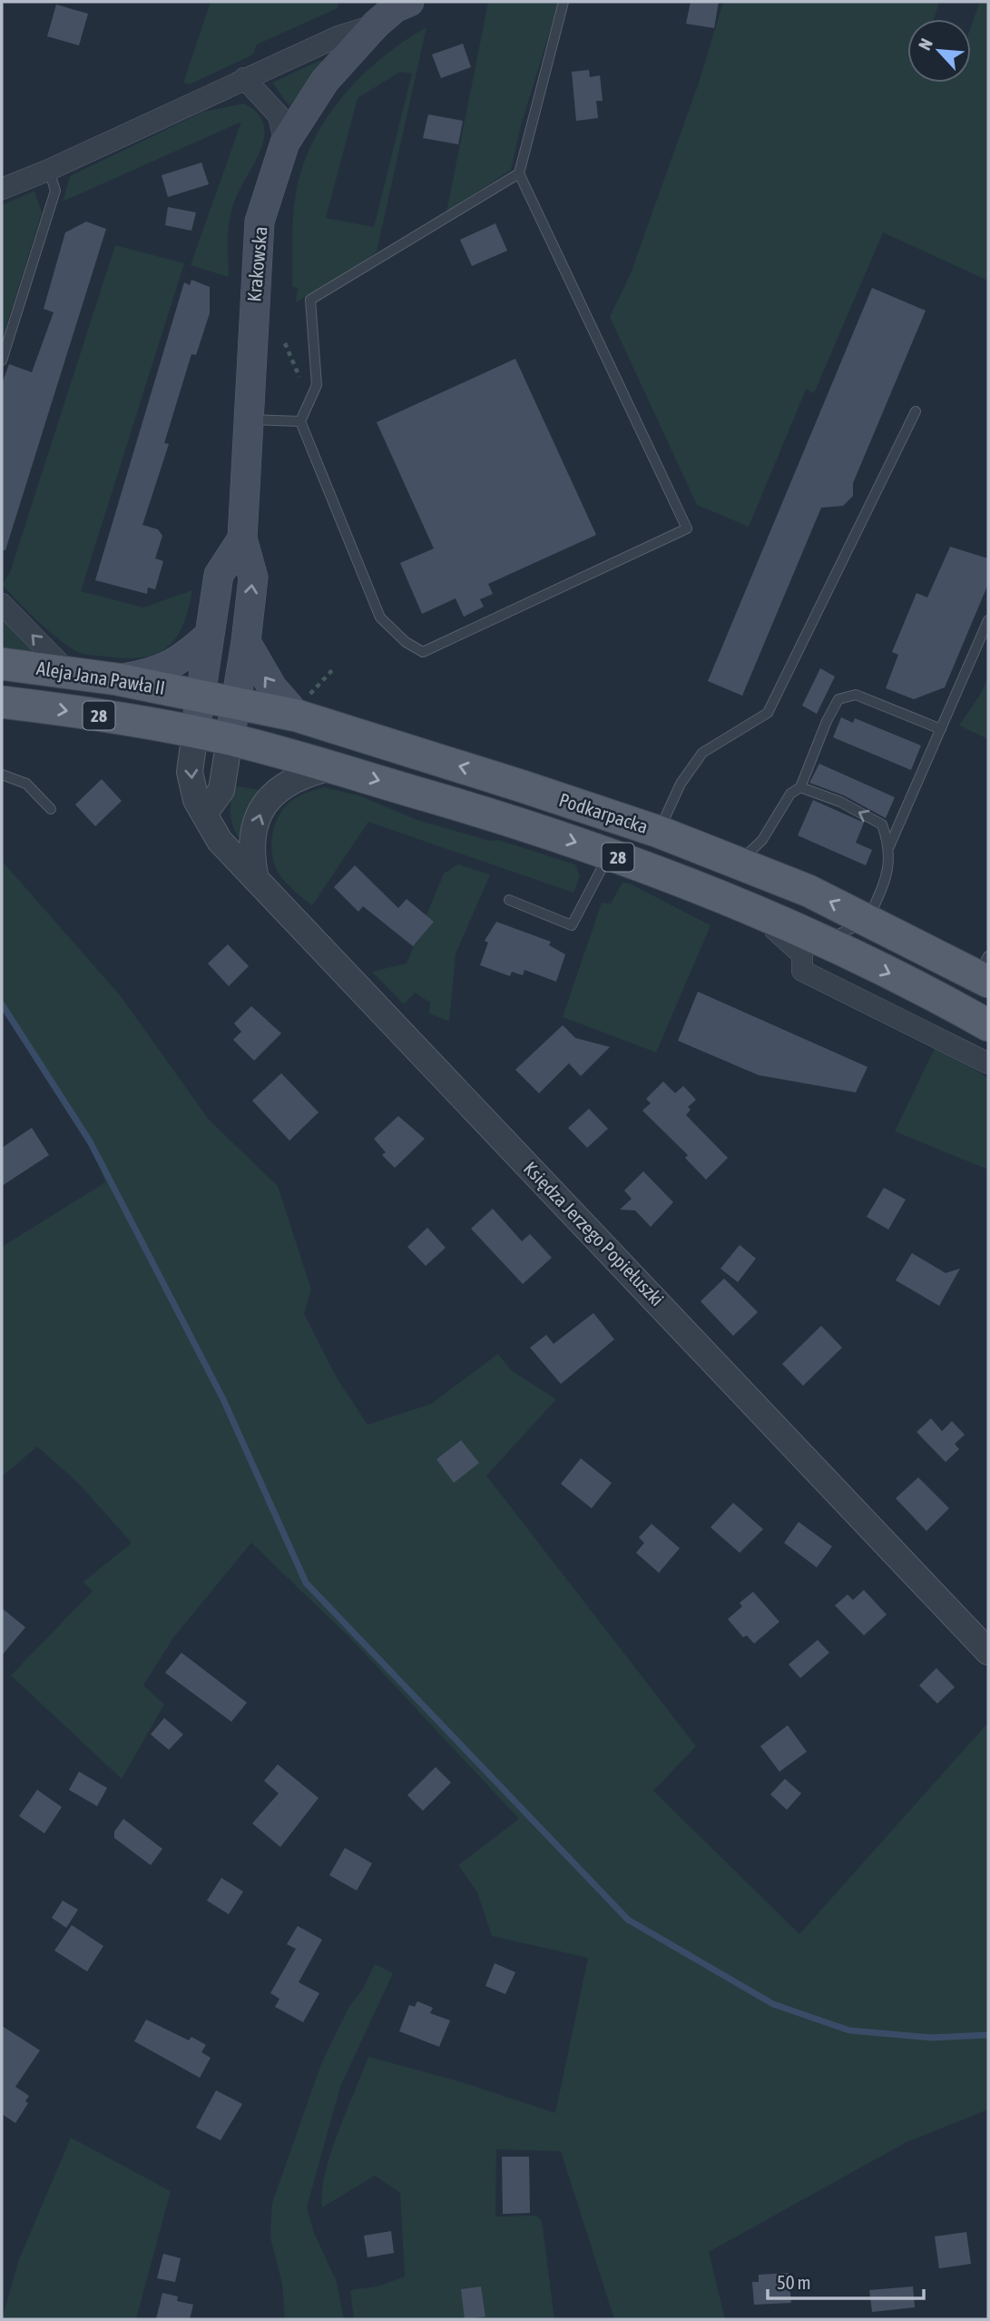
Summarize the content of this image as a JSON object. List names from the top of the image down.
{
  "streets": {
    "main road": [
      "Krakowska",
      "Aleja Jana Pawła II",
      "28",
      "Podkarpacka",
      "Księdza Jerzego Popiełuszki"
    ]
  },
  "crossings": [
    ["Krakowska", "Aleja Jana Pawła II"],
    ["Krakowska", "Podkarpacka"],
    ["Krakowska", "Księdza Jerzego Popiełuszki"],
    ["Aleja Jana Pawła II", "28"],
    ["Aleja Jana Pawła II", "Podkarpacka"],
    ["Aleja Jana Pawła II", "Księdza Jerzego Popiełuszki"],
    ["28", "Podkarpacka"],
    ["28", "Księdza Jerzego Popiełuszki"],
    ["Podkarpacka", "Księdza Jerzego Popiełuszki"]
  ],
  "scale_bar": "50 m",
  "north": "top left"
}
